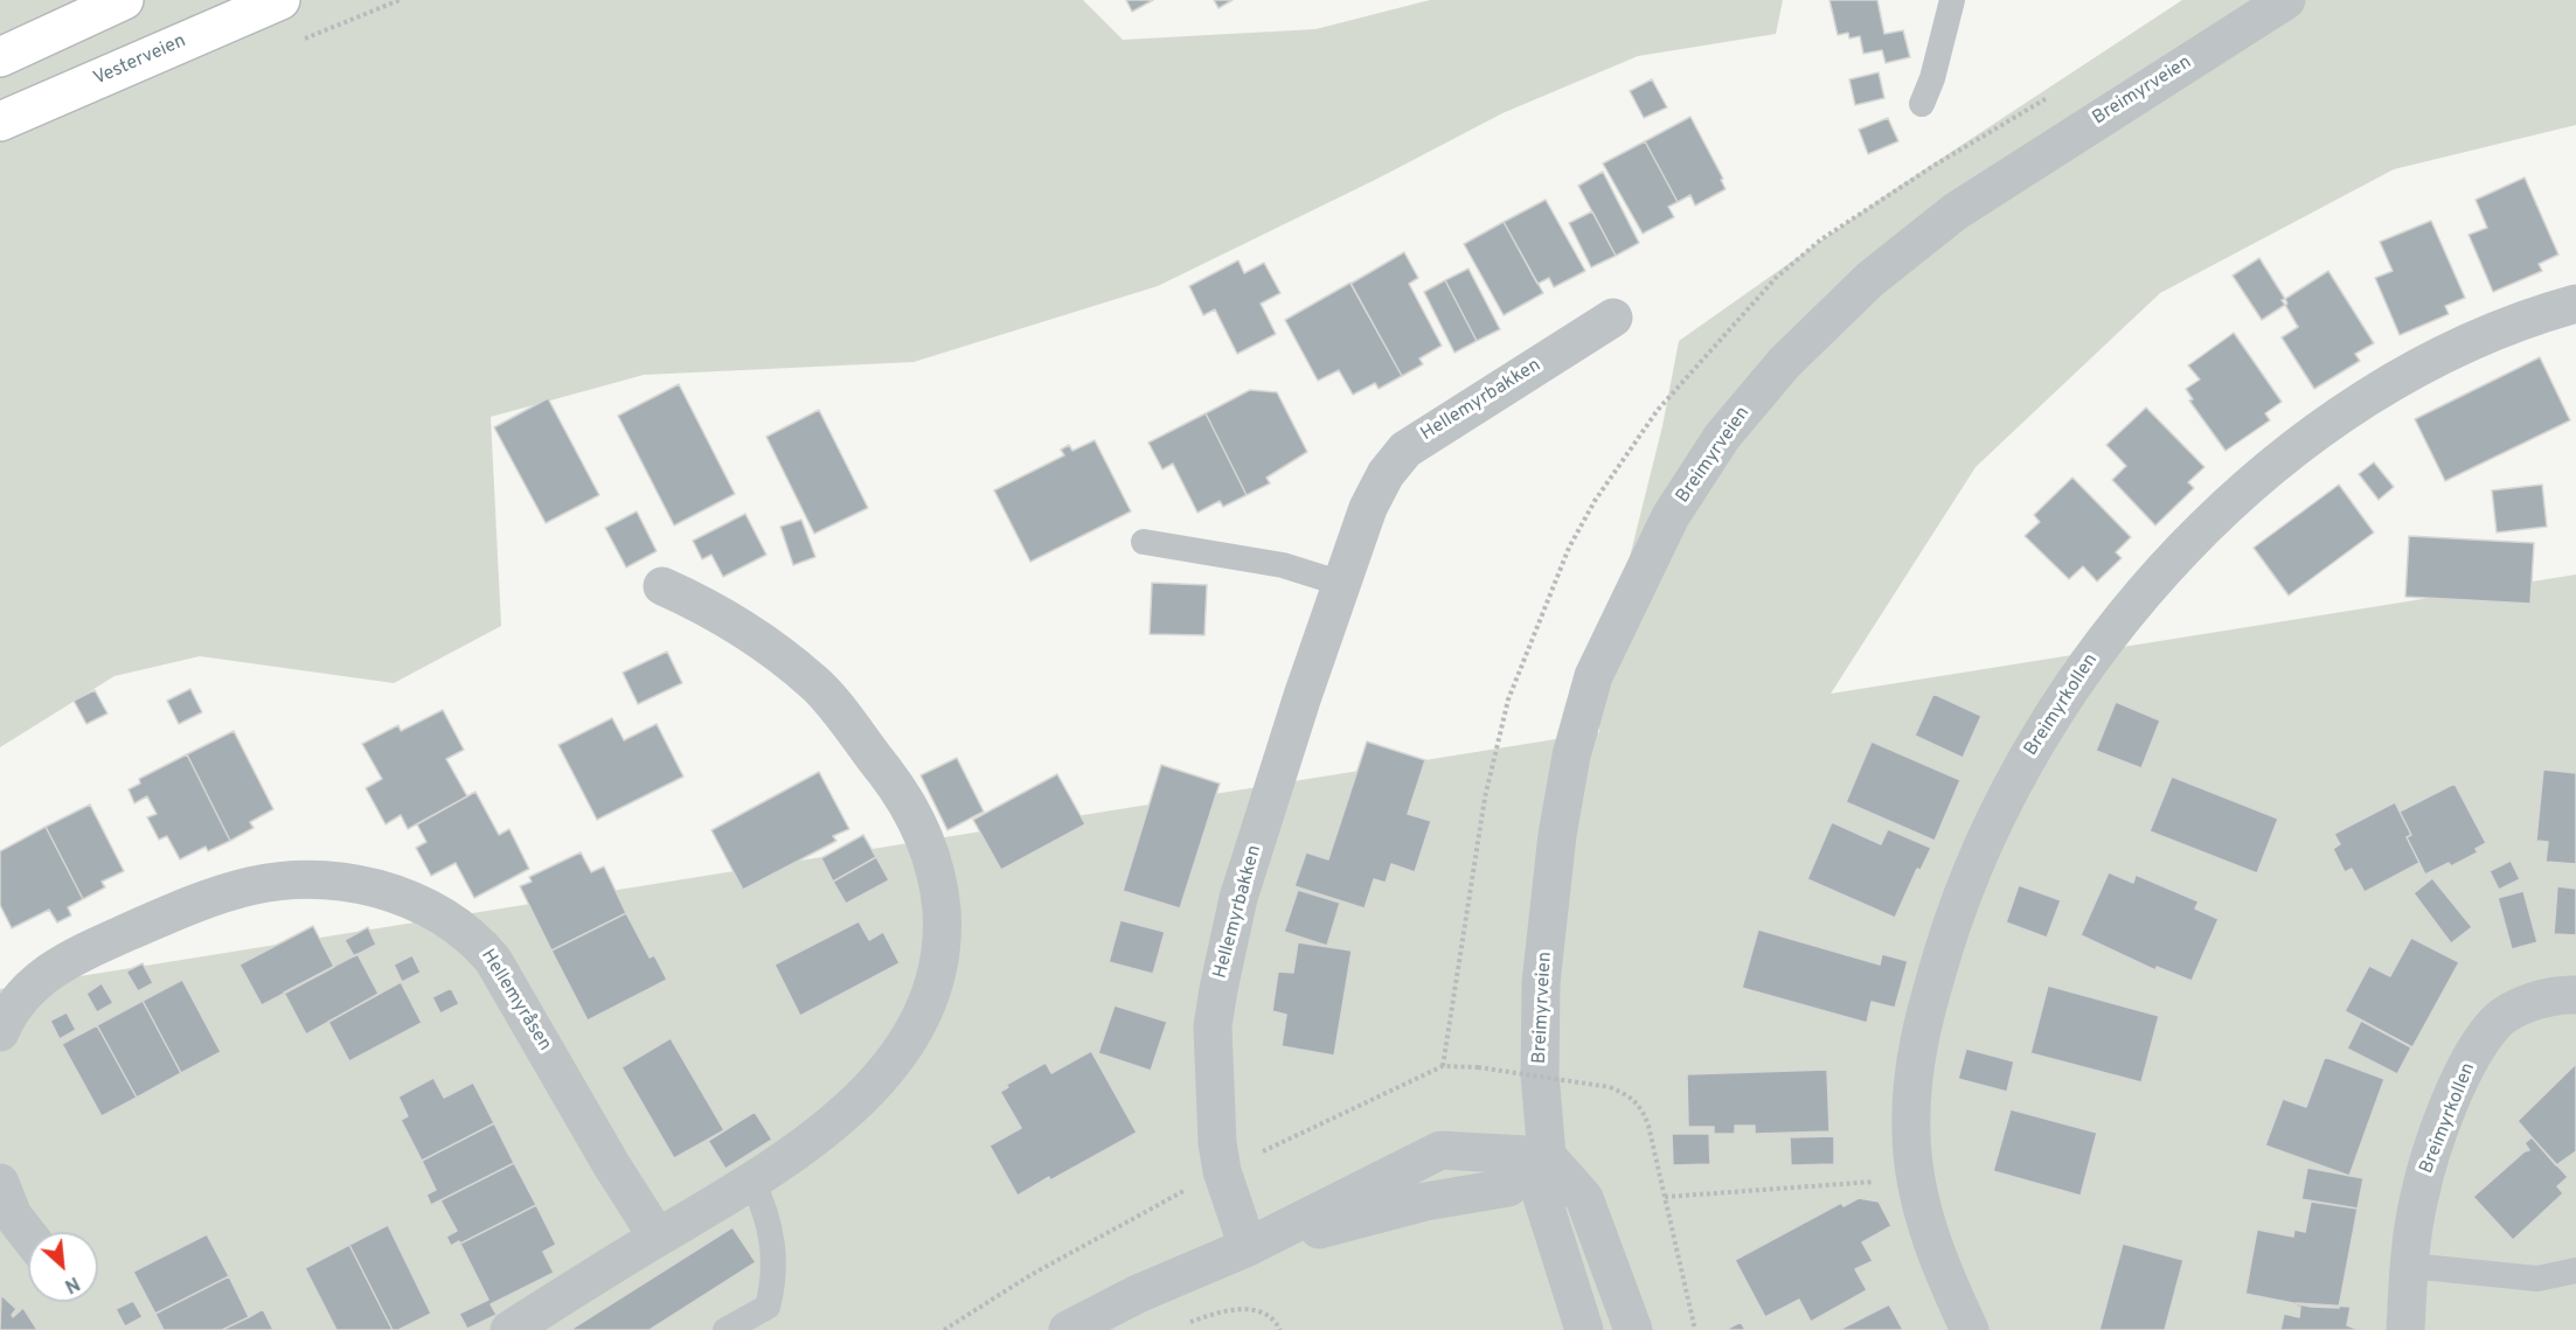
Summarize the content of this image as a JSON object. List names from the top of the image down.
{
  "streets": {
    "highway": ["Vesterveien"],
    "street": [
      "Breimyrveien",
      "Hellemyrbakken",
      "Breimyrkollen",
      "Hellemyråsen"
    ]
  },
  "north": "bottom right"
}
